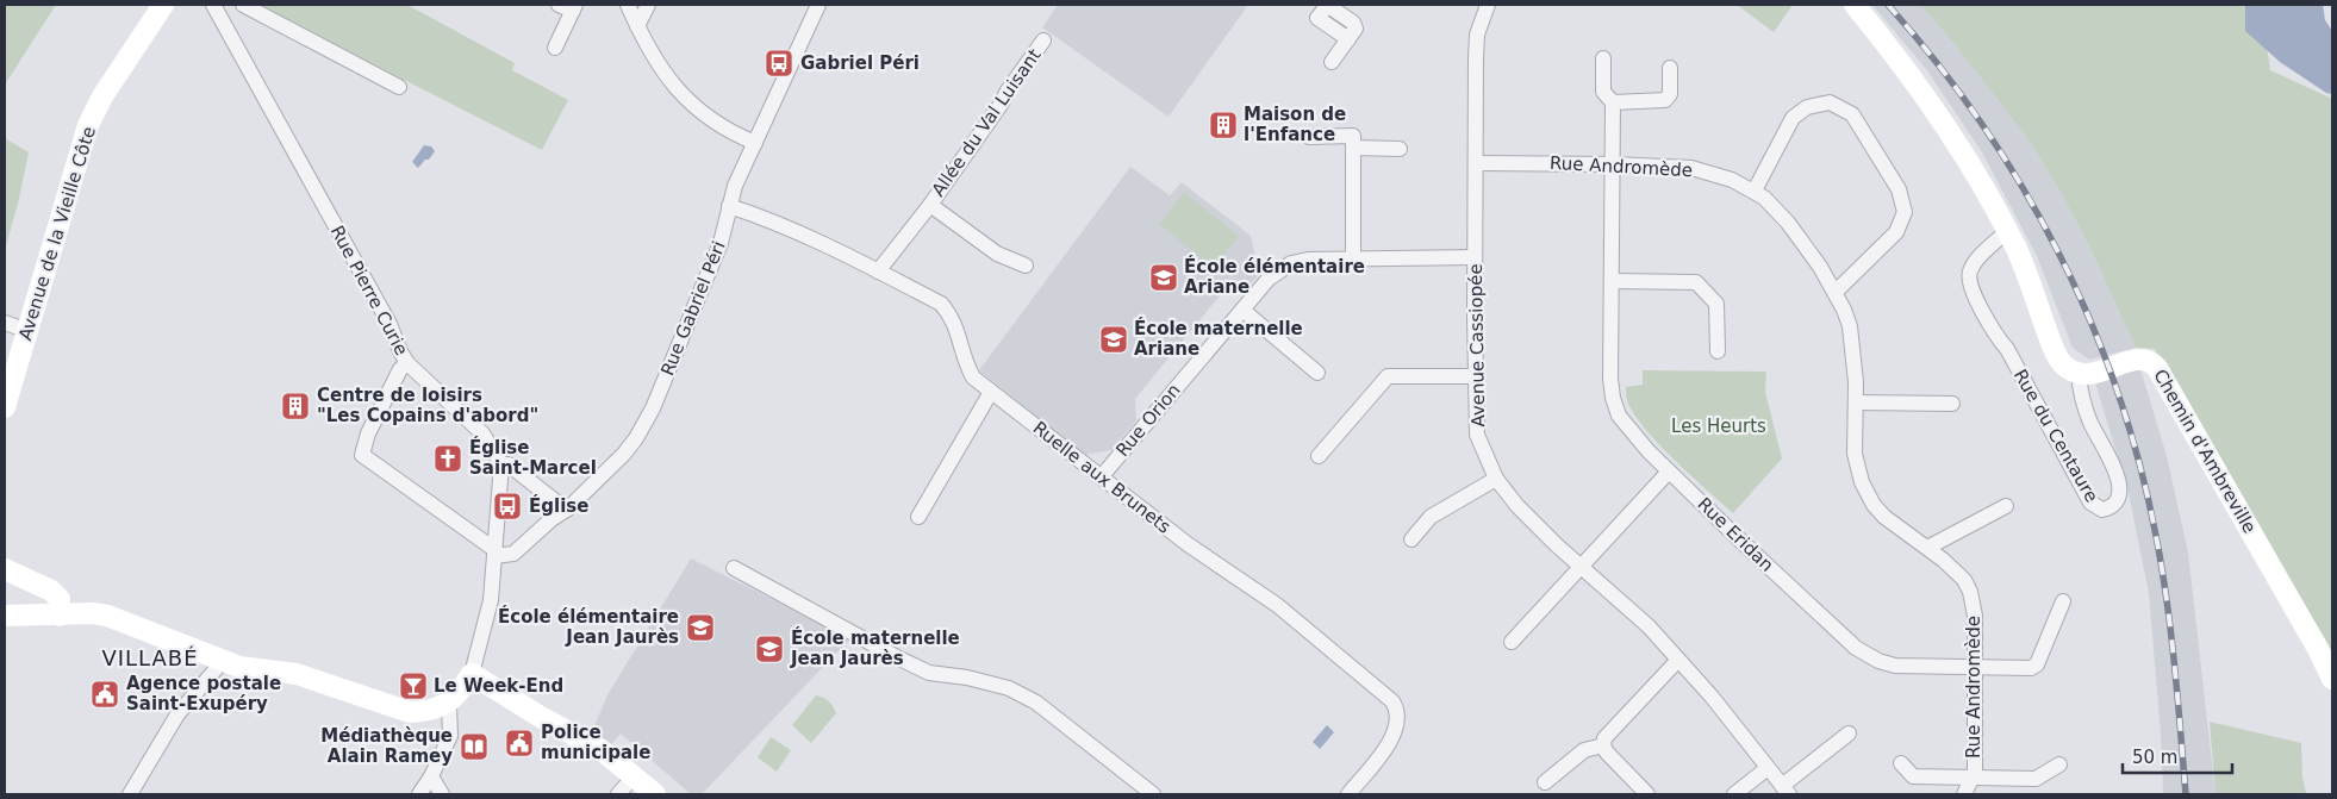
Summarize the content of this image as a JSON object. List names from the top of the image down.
{
  "streets": {
    "street": [
      "Allée du Val Luisant",
      "Rue Andromède",
      "Avenue de la Vieille Côte",
      "Rue Pierre Curie",
      "Rue Gabriel Péri",
      "Avenue Cassiopée",
      "Rue Orion",
      "Rue du Centaure",
      "Chemin d'Ambreville",
      "Ruelle aux Brunets",
      "Rue Eridan"
    ]
  },
  "crossings": [
    ["Allée du Val Luisant", "Ruelle aux Brunets"],
    ["Rue Andromède", "Avenue Cassiopée"],
    ["Rue Andromède", "Rue Eridan"],
    ["Rue Gabriel Péri", "Ruelle aux Brunets"],
    ["Avenue Cassiopée", "Rue Orion"],
    ["Rue Orion", "Ruelle aux Brunets"],
    ["Rue du Centaure", "Chemin d'Ambreville"]
  ],
  "districts": ["VILLABÉ"],
  "parks": ["Les Heurts"],
  "places": {
    "bus stop": ["Gabriel Péri", "Église"],
    "building": ["Maison de l'Enfance", "Centre de loisirs \"Les Copains d'abord\""],
    "school or university": [
      "École élémentaire Ariane",
      "École maternelle Ariane",
      "École élémentaire Jean Jaurès",
      "École maternelle Jean Jaurès"
    ],
    "church": ["Église Saint-Marcel"],
    "bar": ["Le Week-End"],
    "public building": ["Agence postale Saint-Exupéry", "Police municipale"],
    "library": ["Médiathèque Alain Ramey"]
  },
  "scale_bar": "50 m"
}
